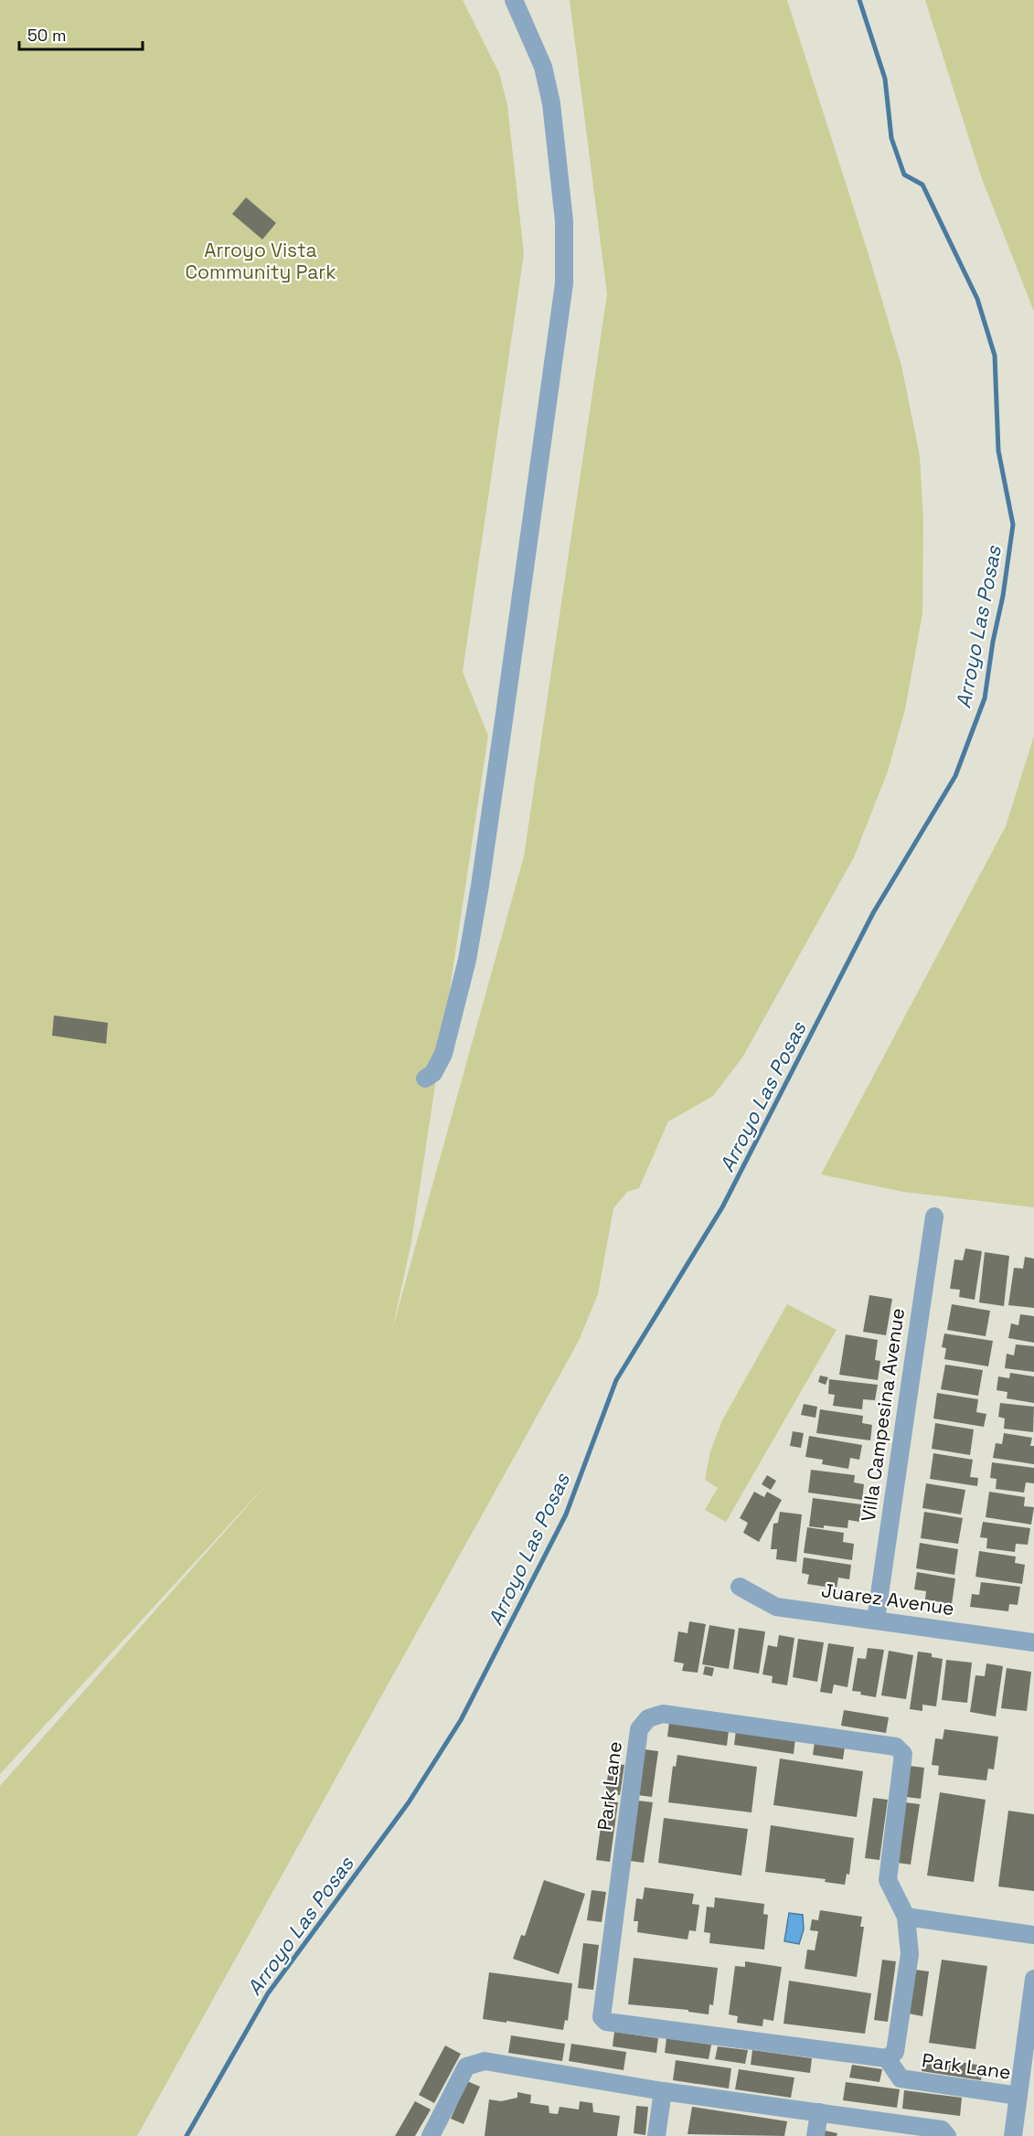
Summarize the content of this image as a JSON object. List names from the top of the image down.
{
  "streets": {
    "street": ["Villa Campesina Avenue", "Juarez Avenue", "Park Lane"]
  },
  "crossings": [
    ["Villa Campesina Avenue", "Juarez Avenue"]
  ],
  "water": ["Arroyo Las Posas"],
  "parks": ["Arroyo Vista Community Park"],
  "scale_bar": "50 m"
}
